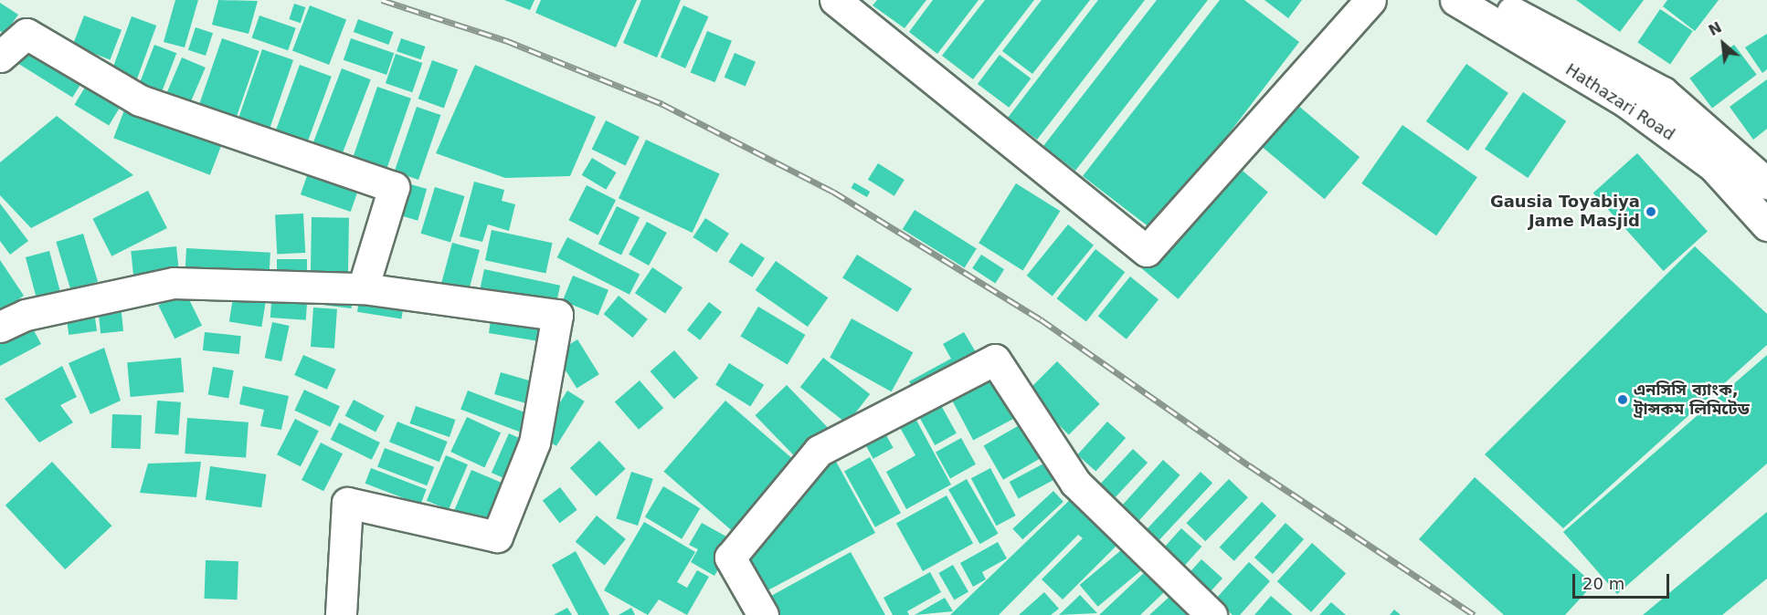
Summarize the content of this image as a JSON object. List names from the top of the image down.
{
  "streets": {
    "main road": ["Hathazari Road"]
  },
  "places": ["Gausia Toyabiya Jame Masjid", "এনসিসি ব্যাংক, ট্রান্সকম লিমিটেড"],
  "scale_bar": "20 m",
  "north": "top left"
}
